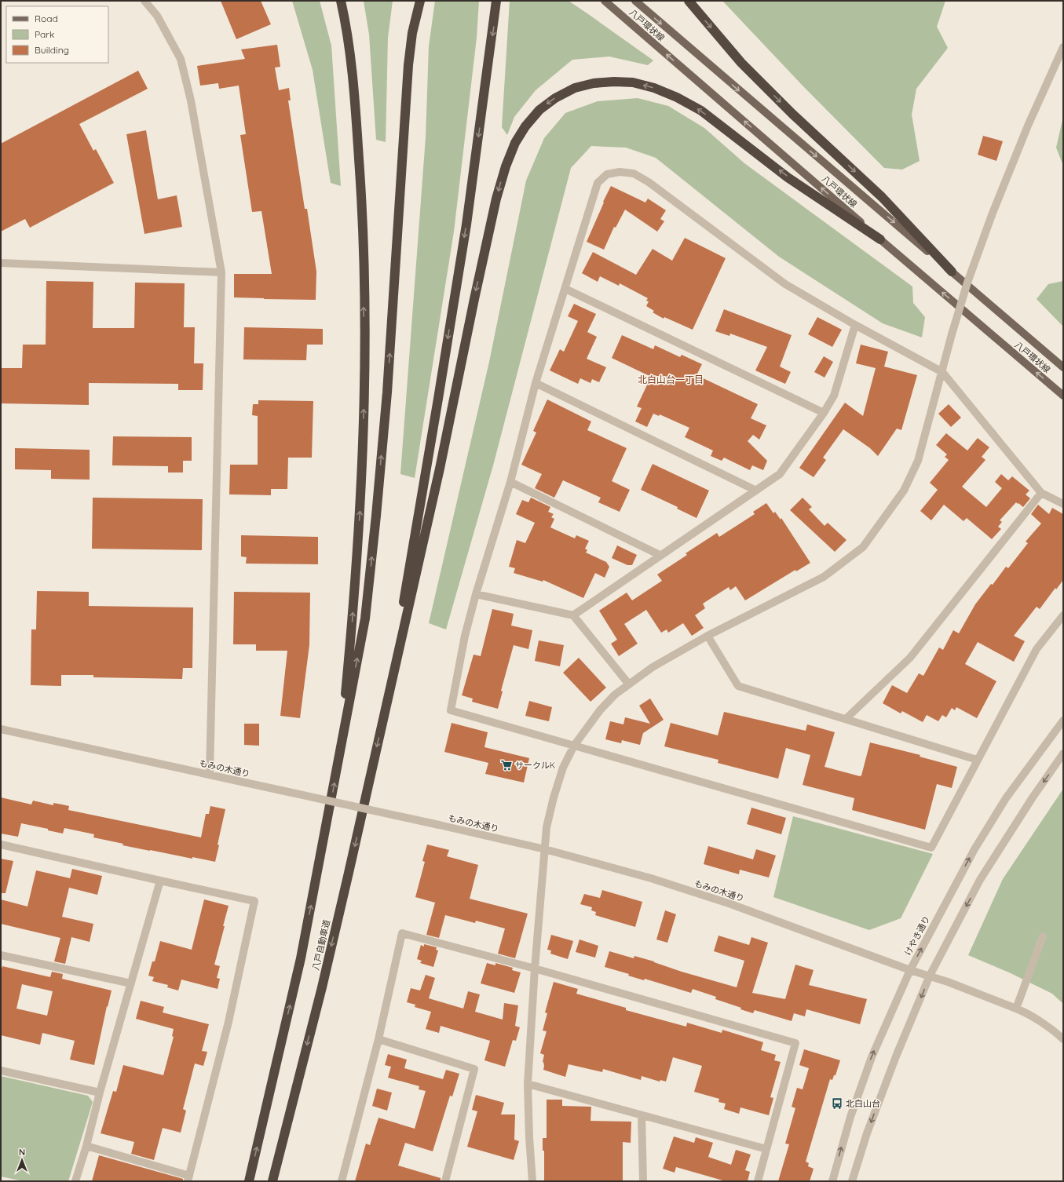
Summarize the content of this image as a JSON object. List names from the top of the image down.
{
  "streets": {
    "highway": ["八戸自動車道"],
    "main road": ["八戸環状線"],
    "street": ["もみの木通り", "けやき通り"]
  },
  "crossings": [
    ["もみの木通り", "けやき通り"]
  ],
  "districts": ["北白山台一丁目"],
  "places": {
    "supermarket": ["サークルK"],
    "bus stop": ["北白山台"]
  },
  "legend": ["Road", "Park", "Building"],
  "north": "top"
}
